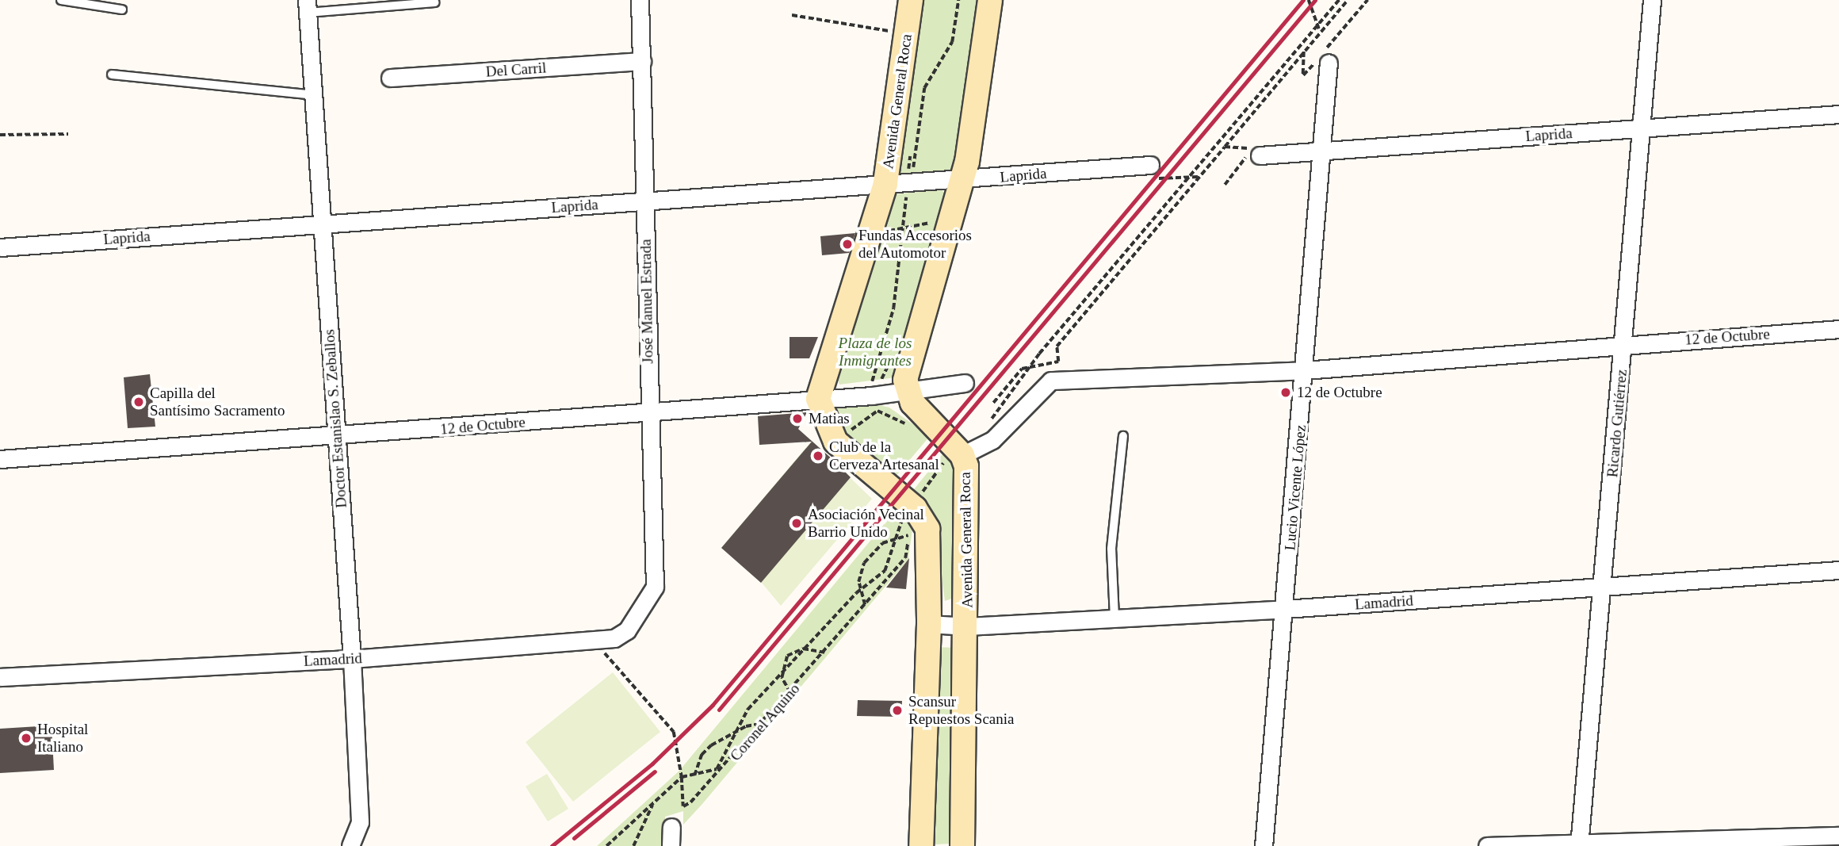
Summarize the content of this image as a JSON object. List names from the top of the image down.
{
  "streets": {
    "main road": ["Avenida General Roca"],
    "street": [
      "Del Carril",
      "Laprida",
      "José Manuel Estrada",
      "12 de Octubre",
      "Doctor Estanislao S. Zeballos",
      "Ricardo Gutiérrez",
      "Lucio Vicente López",
      "Lamadrid"
    ],
    "path": ["Coronel Aquino"]
  },
  "crossings": [
    ["Del Carril", "José Manuel Estrada"],
    ["Avenida General Roca", "Laprida"],
    ["Avenida General Roca", "12 de Octubre"],
    ["Avenida General Roca", "Lamadrid"],
    ["Laprida", "José Manuel Estrada"],
    ["Laprida", "Doctor Estanislao S. Zeballos"],
    ["Laprida", "Ricardo Gutiérrez"],
    ["Laprida", "Lucio Vicente López"],
    ["José Manuel Estrada", "12 de Octubre"],
    ["José Manuel Estrada", "Lamadrid"],
    ["12 de Octubre", "Doctor Estanislao S. Zeballos"],
    ["12 de Octubre", "Ricardo Gutiérrez"],
    ["12 de Octubre", "Lucio Vicente López"],
    ["Doctor Estanislao S. Zeballos", "Lamadrid"],
    ["Ricardo Gutiérrez", "Lamadrid"],
    ["Lucio Vicente López", "Lamadrid"]
  ],
  "parks": ["Plaza de los Inmigrantes"],
  "places": [
    "Fundas Accesorios del Automotor",
    "12 de Octubre",
    "Capilla del Santísimo Sacramento",
    "Matias",
    "Club de la Cerveza Artesanal",
    "Asociación Vecinal Barrio Unido",
    "Scansur Repuestos Scania",
    "Hospital Italiano"
  ]
}
